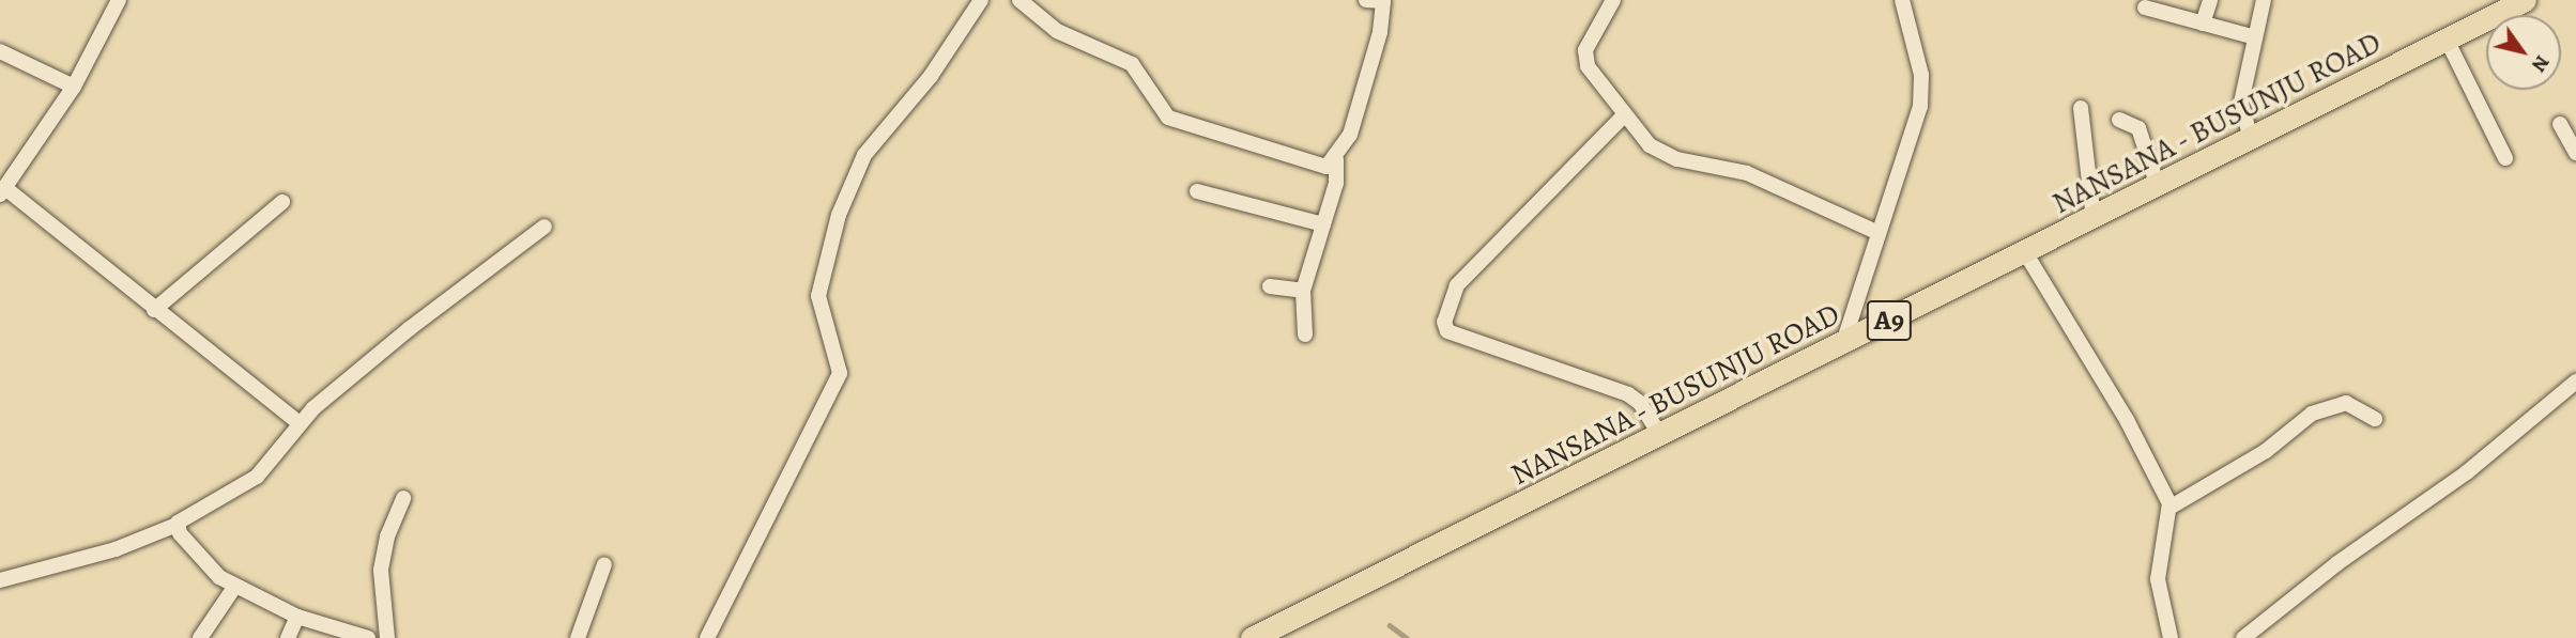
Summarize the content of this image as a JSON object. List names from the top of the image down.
{
  "streets": {
    "main road": ["NANSANA - BUSUNJU ROAD", "A9"]
  },
  "north": "bottom right"
}
